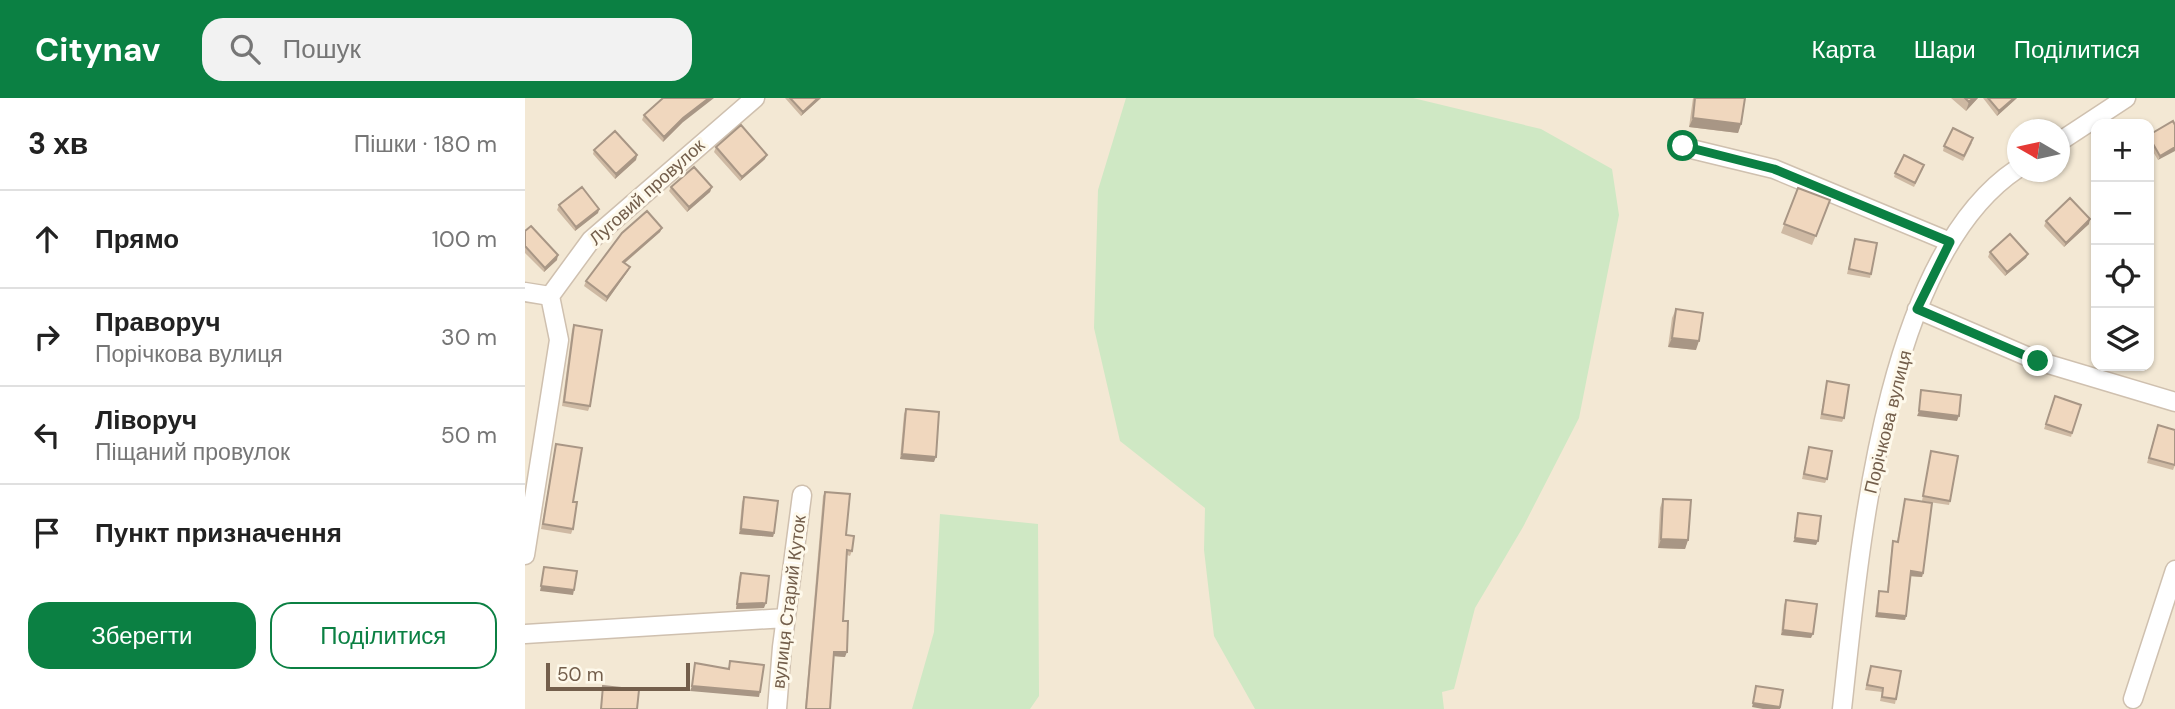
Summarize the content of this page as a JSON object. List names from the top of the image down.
{
  "streets": {
    "street": ["Луговий провулок", "Порічкова вулиця", "вулиця Старий Куток"]
  },
  "scale_bar": "50 m",
  "north": "left",
  "page": {
    "header": "Citynav",
    "search": "Пошук",
    "nav": ["Карта", "Шари", "Поділитися"],
    "heading": ["3 хв", "Пішки · 180 m"],
    "map_buttons": ["+", "−"],
    "list": [
      ["Прямо", "100 m"],
      ["Праворуч", "Порічкова вулиця", "30 m"],
      ["Ліворуч", "Піщаний провулок", "50 m"],
      "Пункт призначення"
    ],
    "buttons": ["Зберегти", "Поділитися"],
    "scale": "50 m"
  }
}
